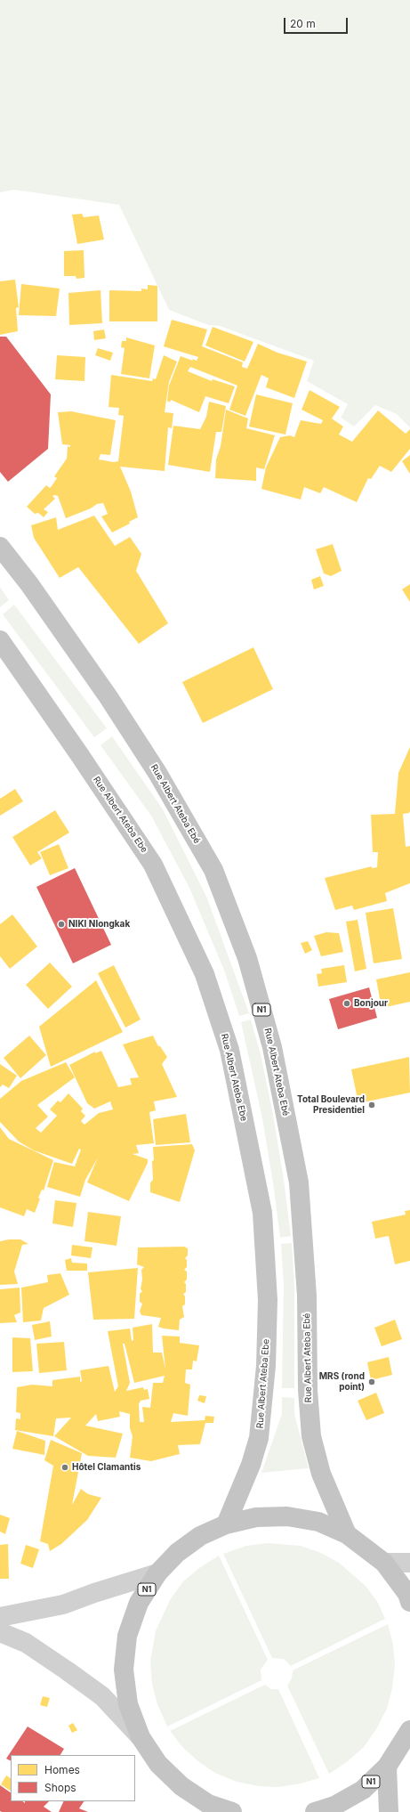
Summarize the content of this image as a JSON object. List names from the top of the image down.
{
  "streets": {
    "highway": ["Rue Albert Ateba Ebé", "Rue Albert Ateba Ebe", "N1"]
  },
  "crossings": [
    ["Rue Albert Ateba Ebé", "N1"],
    ["Rue Albert Ateba Ebe", "N1"]
  ],
  "places": [
    "NIKI Nlongkak",
    "Bonjour",
    "Total Boulevard Presidentiel",
    "MRS (rond point)",
    "Hôtel Clamantis"
  ],
  "legend": ["Homes", "Shops"],
  "scale_bar": "20 m"
}
